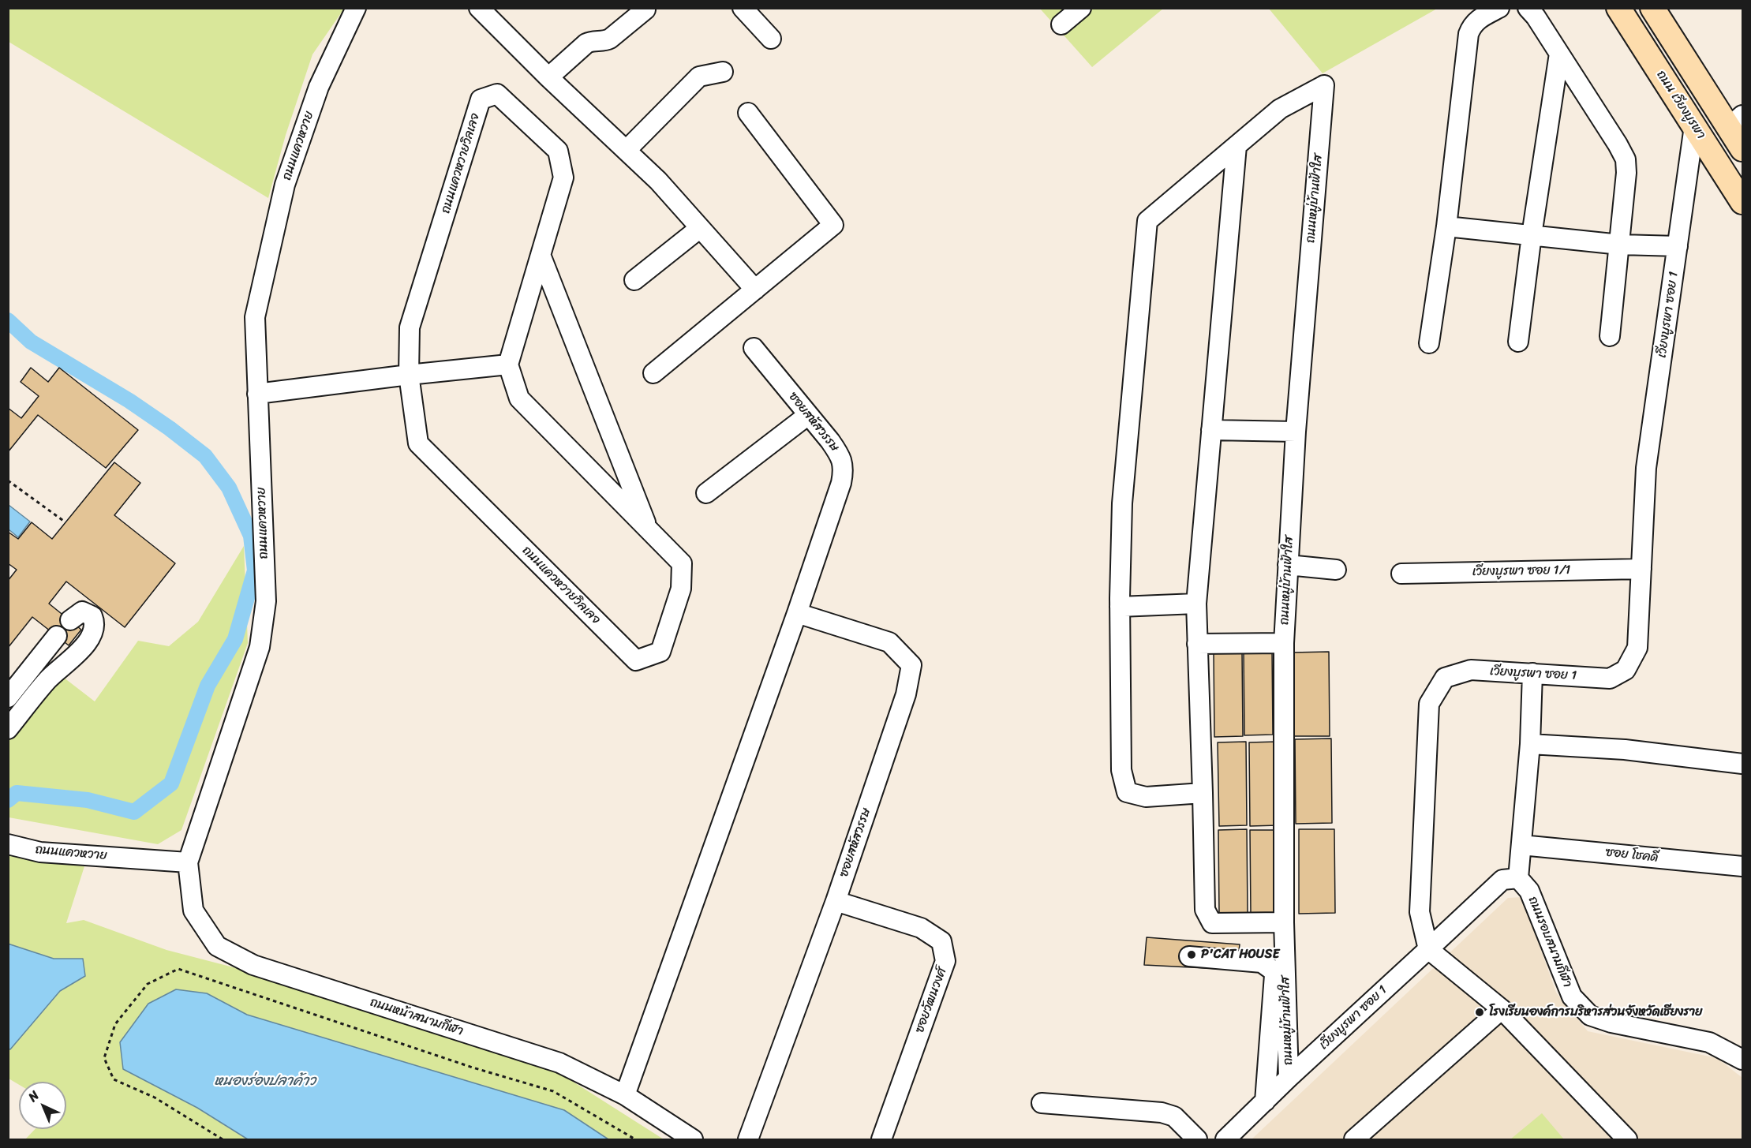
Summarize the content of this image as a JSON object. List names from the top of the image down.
{
  "streets": {
    "main road": ["ถนน เวียงบูรพา"],
    "street": [
      "ถนนแควหวาย",
      "ถนนแควหวายวิลเลจ",
      "ถนนหมู่บ้านฟ้าใส",
      "เวียงบูรพา ซอย 1",
      "ซอยสหัสวรรษ",
      "เวียงบูรพา ซอย 1/1",
      "ซอย โชคดี",
      "ถนนรอบสนามกีฬา",
      "ซอยวัฒนวงศ์",
      "ถนนหน้าสนามกีฬา"
    ]
  },
  "crossings": [
    ["ถนน เวียงบูรพา", "เวียงบูรพา ซอย 1"],
    ["ถนนแควหวาย", "ถนนหน้าสนามกีฬา"],
    ["ถนนหมู่บ้านฟ้าใส", "เวียงบูรพา ซอย 1"],
    ["เวียงบูรพา ซอย 1", "เวียงบูรพา ซอย 1/1"],
    ["ซอยสหัสวรรษ", "ซอยวัฒนวงศ์"],
    ["ซอยสหัสวรรษ", "ถนนหน้าสนามกีฬา"]
  ],
  "water": ["หนองร่องปลาค้าว"],
  "places": ["P'CAT HOUSE", "โรงเรียนองค์การบริหารส่วนจังหวัดเชียงราย"],
  "north": "top left"
}
